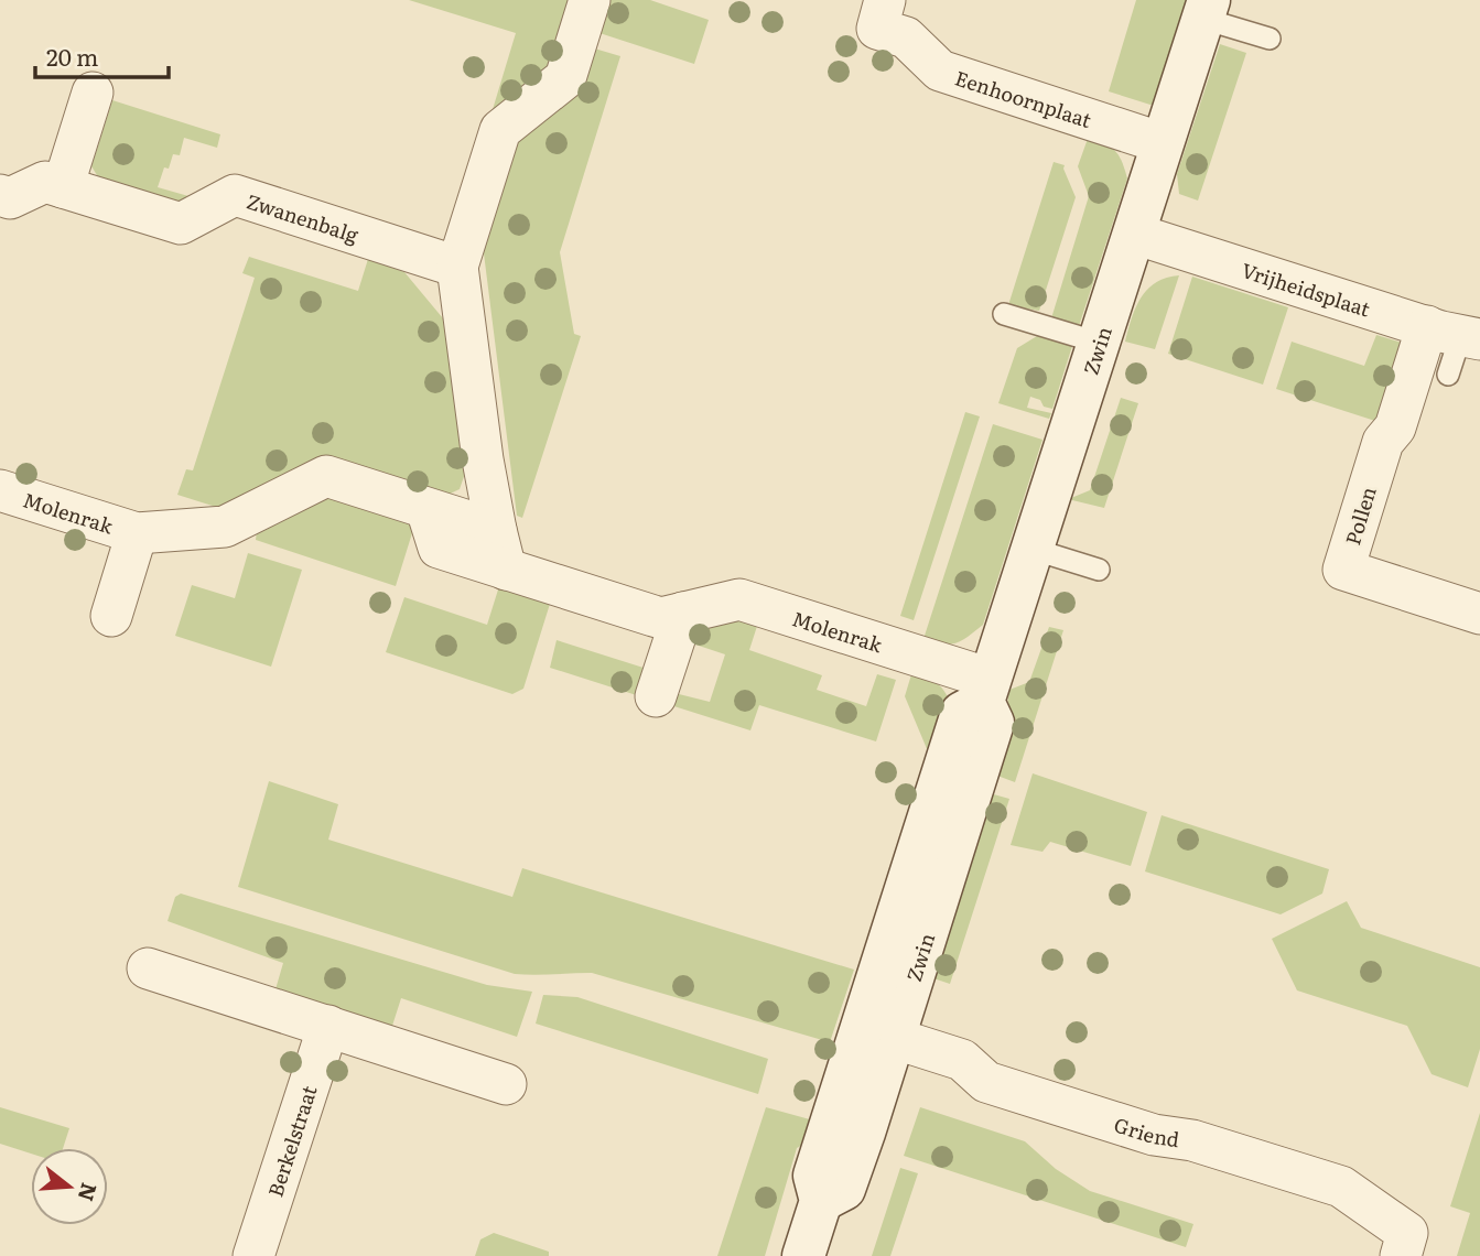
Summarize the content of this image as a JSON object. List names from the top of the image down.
{
  "streets": {
    "street": [
      "Eenhoornplaat",
      "Zwanenbalg",
      "Vrijheidsplaat",
      "Zwin",
      "Molenrak",
      "Pollen",
      "Griend",
      "Berkelstraat"
    ]
  },
  "crossings": [
    ["Eenhoornplaat", "Zwin"],
    ["Vrijheidsplaat", "Zwin"],
    ["Vrijheidsplaat", "Pollen"],
    ["Zwin", "Molenrak"],
    ["Zwin", "Griend"]
  ],
  "scale_bar": "20 m",
  "north": "right"
}
